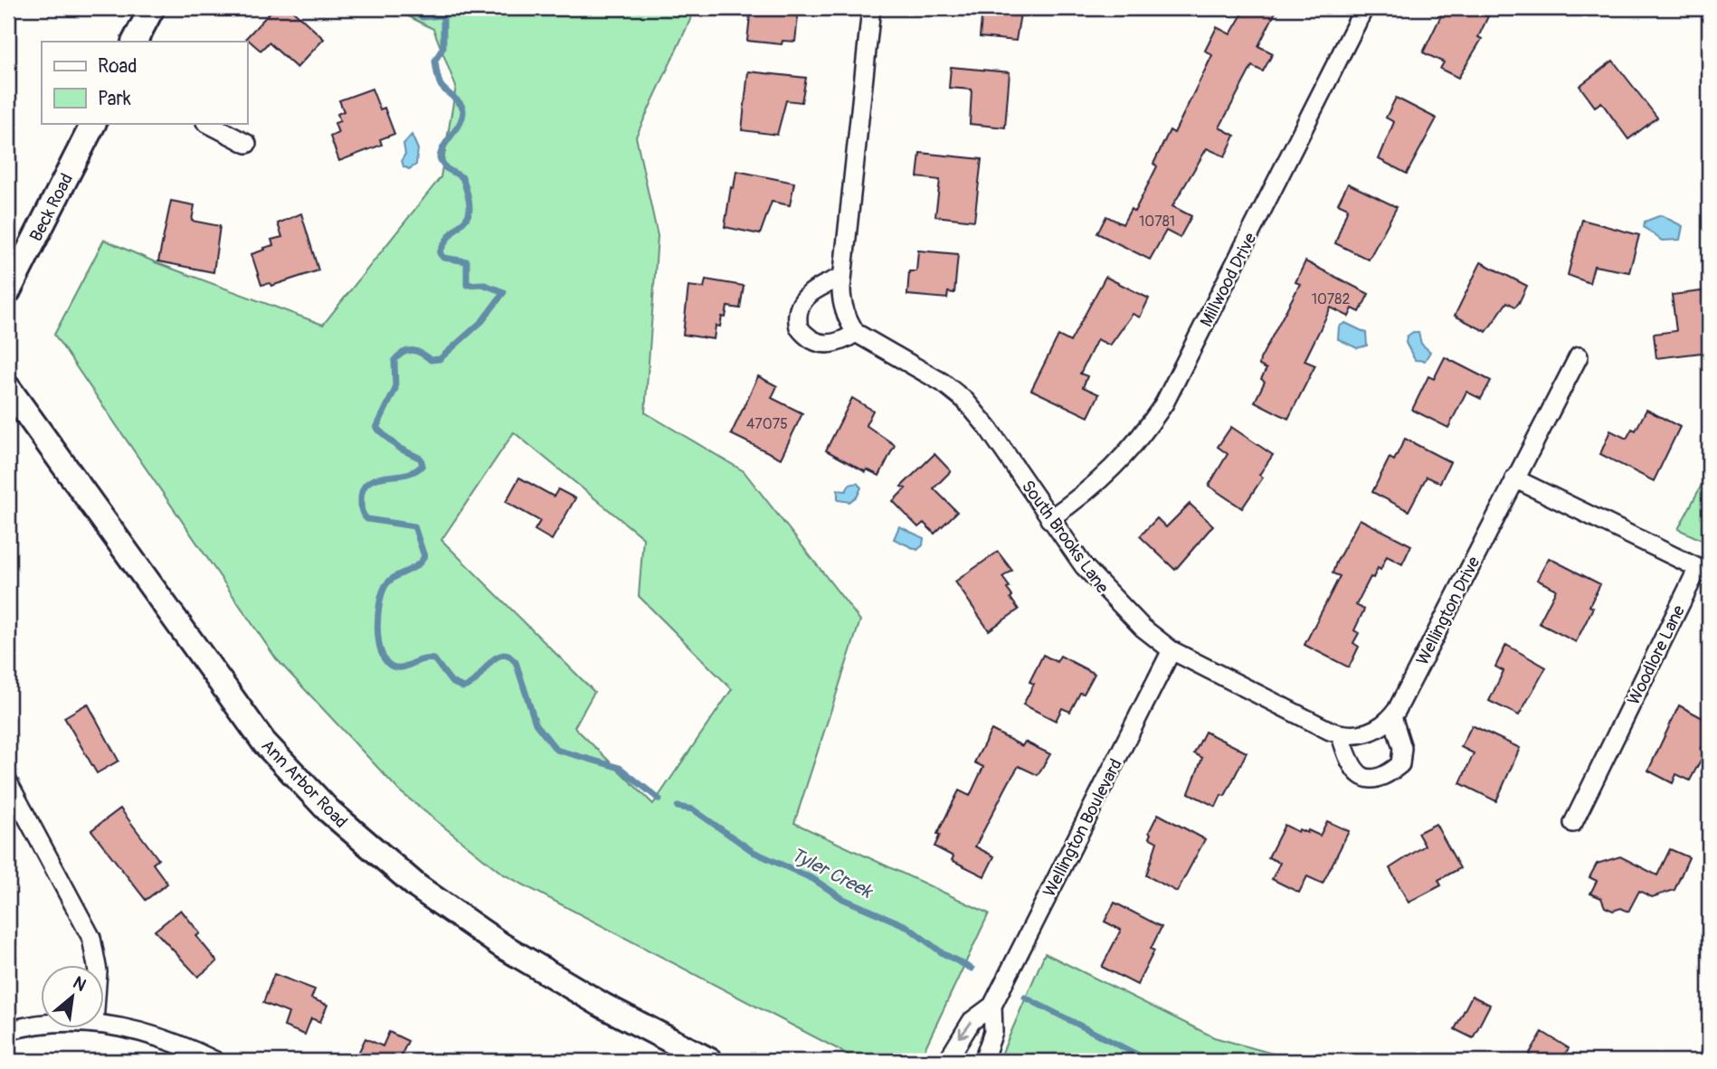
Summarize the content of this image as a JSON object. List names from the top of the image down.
{
  "streets": {
    "main road": ["Beck Road", "Ann Arbor Road"],
    "street": [
      "Millwood Drive",
      "South Brooks Lane",
      "Wellington Drive",
      "Woodlore Lane",
      "Wellington Boulevard"
    ]
  },
  "crossings": [
    ["Millwood Drive", "South Brooks Lane"],
    ["South Brooks Lane", "Wellington Drive"],
    ["South Brooks Lane", "Wellington Boulevard"],
    ["Wellington Drive", "Woodlore Lane"]
  ],
  "water": ["Tyler Creek"],
  "house_numbers": ["10781", "10782", "47075"],
  "legend": ["Road", "Park"],
  "north": "top right"
}
